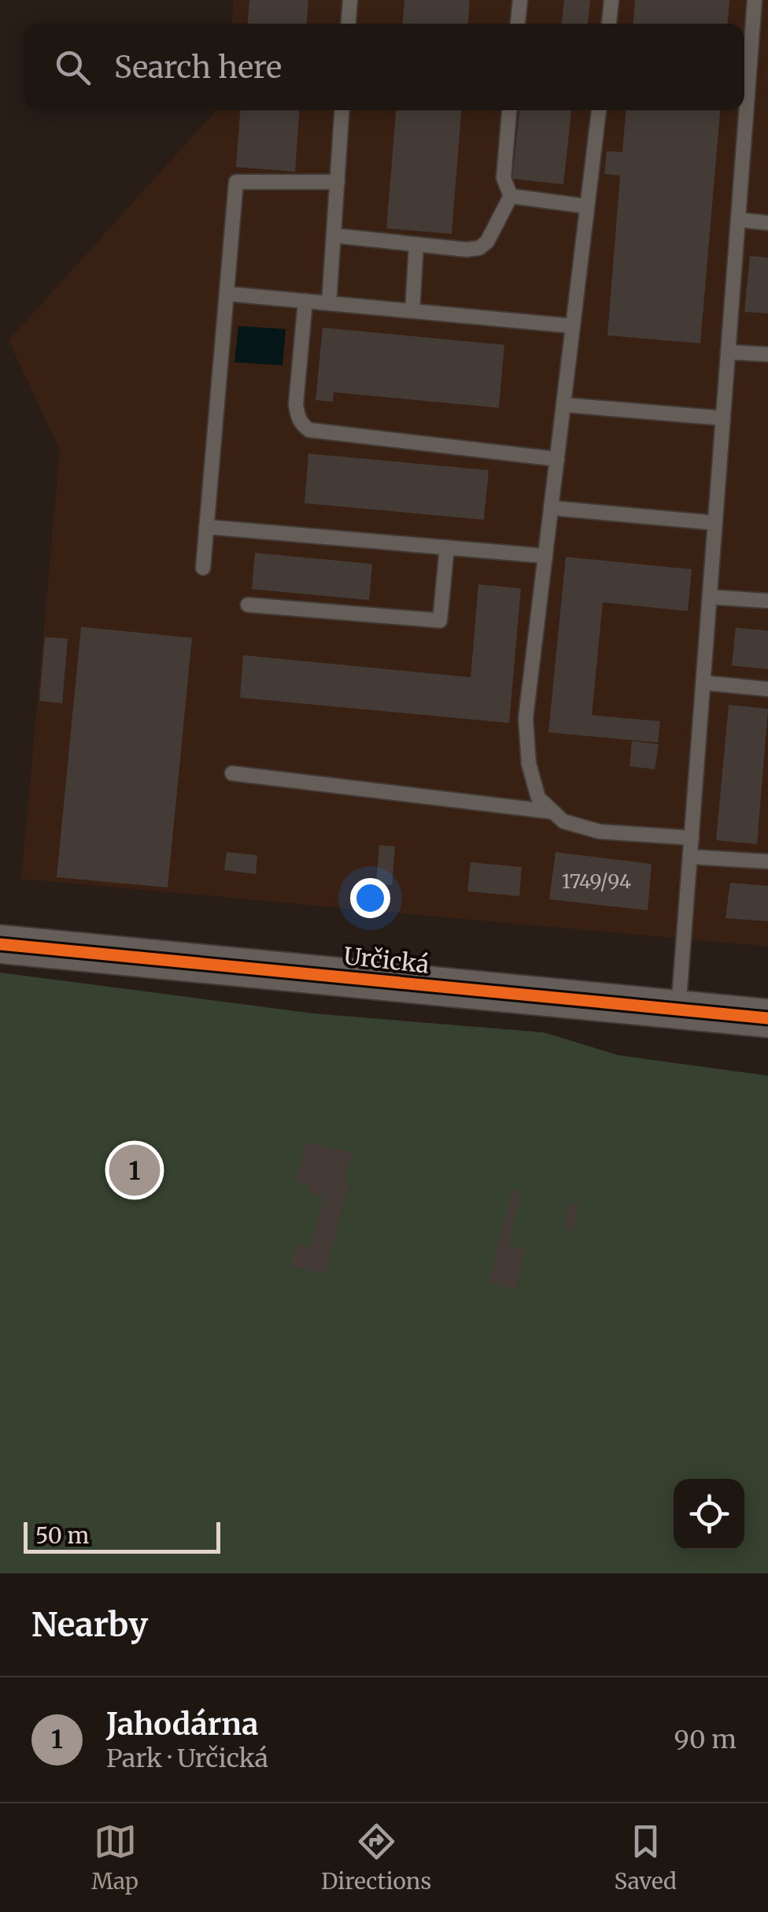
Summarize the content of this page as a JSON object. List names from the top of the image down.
{
  "streets": {
    "street": ["Určická"]
  },
  "house_numbers": ["1749/94"],
  "scale_bar": "50 m",
  "page": {
    "search": "Search here",
    "pins": "1",
    "scale": "50 m",
    "heading": "Nearby",
    "list": [
      {
        "mark": "1",
        "name": "Jahodárna",
        "note": "Park · Určická",
        "value": "90 m"
      }
    ],
    "nav": ["Map", "Directions", "Saved"]
  }
}
